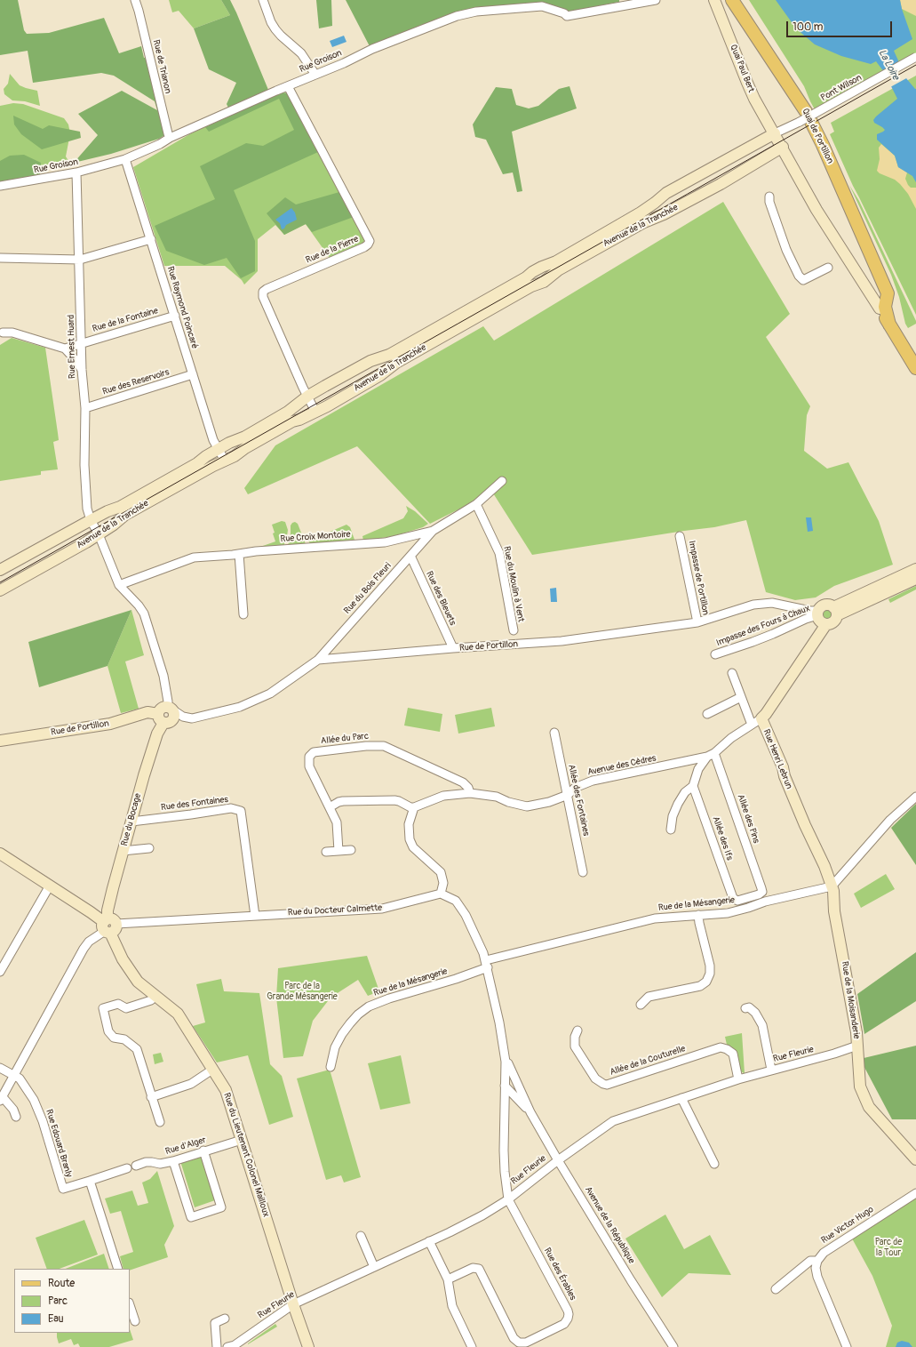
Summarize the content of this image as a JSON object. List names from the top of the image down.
{
  "streets": {
    "main road": [
      "Quai Paul Bert",
      "Quai de Portillon",
      "Avenue de la Tranchée",
      "Rue de Portillon",
      "Rue Henri Lebrun",
      "Rue du Bocage",
      "Rue de la Moisanderie",
      "Rue du Lieutenant Colonel Mailloux"
    ],
    "street": [
      "Rue Groison",
      "Rue de Trianon",
      "Pont Wilson",
      "Rue de la Pierre",
      "Rue Raymond Poincaré",
      "Rue de la Fontaine",
      "Rue Ernest Huard",
      "Rue des Reservoirs",
      "Rue Croix Montoire",
      "Impasse de Portillon",
      "Rue du Moulin à Vent",
      "Rue du Bois Fleuri",
      "Rue des Bleuets",
      "Impasse des Fours à Chaux",
      "Allée du Parc",
      "Avenue des Cèdres",
      "Allée des Fontaines",
      "Rue des Fontaines",
      "Allée des Pins",
      "Allée des Ifs",
      "Rue de la Mésangerie",
      "Rue du Docteur Calmette",
      "Rue Fleurie",
      "Allée de la Couturelle",
      "Rue Edouard Branly",
      "Rue d'Alger",
      "Avenue de la République",
      "Rue Victor Hugo",
      "Rue des Érables"
    ]
  },
  "crossings": [
    ["Rue Groison", "Rue de Trianon"],
    ["Rue Groison", "Rue de la Pierre"],
    ["Rue Groison", "Rue Raymond Poincaré"],
    ["Rue Groison", "Rue Ernest Huard"],
    ["Quai Paul Bert", "Pont Wilson"],
    ["Quai Paul Bert", "Quai de Portillon"],
    ["Quai Paul Bert", "Avenue de la Tranchée"],
    ["Pont Wilson", "Avenue de la Tranchée"],
    ["Quai de Portillon", "Avenue de la Tranchée"],
    ["Avenue de la Tranchée", "Rue de la Pierre"],
    ["Avenue de la Tranchée", "Rue Raymond Poincaré"],
    ["Avenue de la Tranchée", "Rue Ernest Huard"],
    ["Rue Raymond Poincaré", "Rue de la Fontaine"],
    ["Rue Raymond Poincaré", "Rue des Reservoirs"],
    ["Rue de la Fontaine", "Rue Ernest Huard"],
    ["Rue Ernest Huard", "Rue des Reservoirs"],
    ["Rue Croix Montoire", "Rue du Moulin à Vent"],
    ["Rue Croix Montoire", "Rue du Bois Fleuri"],
    ["Impasse de Portillon", "Rue de Portillon"],
    ["Rue du Bois Fleuri", "Rue des Bleuets"],
    ["Rue du Bois Fleuri", "Rue de Portillon"],
    ["Rue des Bleuets", "Rue de Portillon"],
    ["Impasse des Fours à Chaux", "Rue de Portillon"],
    ["Impasse des Fours à Chaux", "Rue Henri Lebrun"],
    ["Rue de Portillon", "Rue Henri Lebrun"],
    ["Rue de Portillon", "Rue du Bocage"],
    ["Allée du Parc", "Avenue des Cèdres"],
    ["Rue Henri Lebrun", "Rue de la Mésangerie"],
    ["Rue Henri Lebrun", "Rue de la Moisanderie"],
    ["Avenue des Cèdres", "Allée des Fontaines"],
    ["Avenue des Cèdres", "Allée des Pins"],
    ["Rue des Fontaines", "Rue du Bocage"],
    ["Rue des Fontaines", "Rue du Docteur Calmette"],
    ["Allée des Pins", "Allée des Ifs"],
    ["Rue du Bocage", "Rue du Docteur Calmette"],
    ["Rue du Bocage", "Rue du Lieutenant Colonel Mailloux"],
    ["Rue de la Mésangerie", "Rue de la Moisanderie"],
    ["Rue du Docteur Calmette", "Rue du Lieutenant Colonel Mailloux"],
    ["Rue de la Moisanderie", "Rue Fleurie"],
    ["Rue Fleurie", "Allée de la Couturelle"],
    ["Rue Fleurie", "Rue du Lieutenant Colonel Mailloux"],
    ["Rue Fleurie", "Avenue de la République"],
    ["Rue Fleurie", "Rue des Érables"],
    ["Rue d'Alger", "Rue du Lieutenant Colonel Mailloux"]
  ],
  "water": ["La Loire"],
  "parks": ["Parc de la Grande Mésangerie", "Parc de la Tour"],
  "legend": ["Route", "Parc", "Eau"],
  "scale_bar": "100 m"
}
